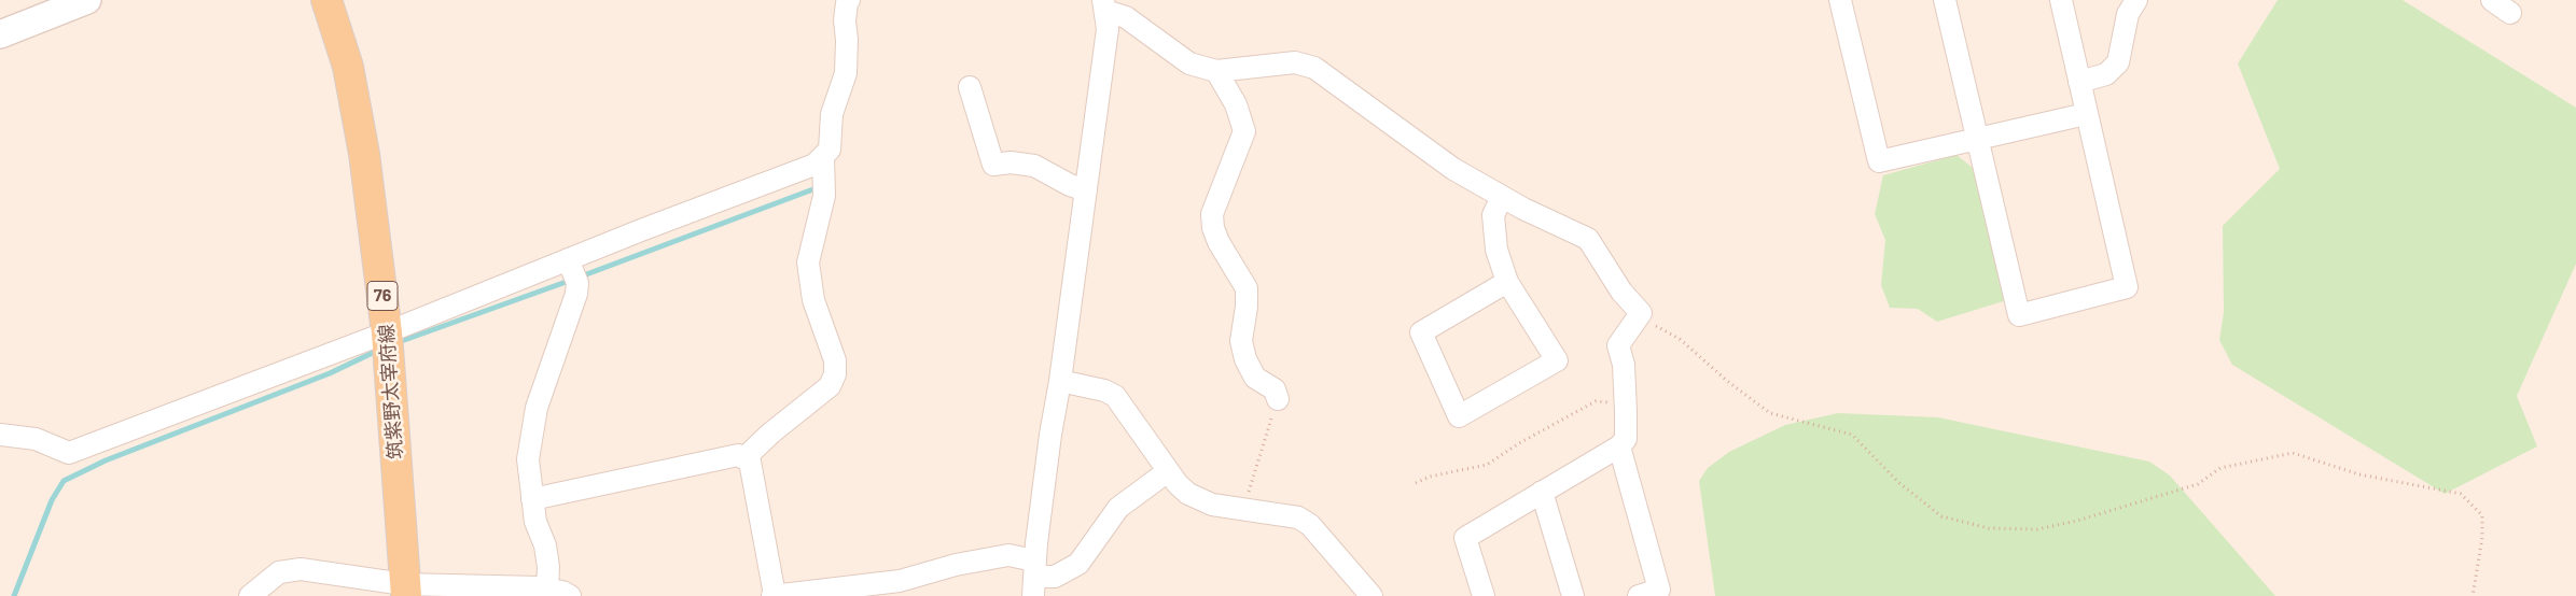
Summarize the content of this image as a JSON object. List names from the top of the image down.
{
  "streets": {
    "main road": ["76", "筑紫野太宰府線"]
  }
}
